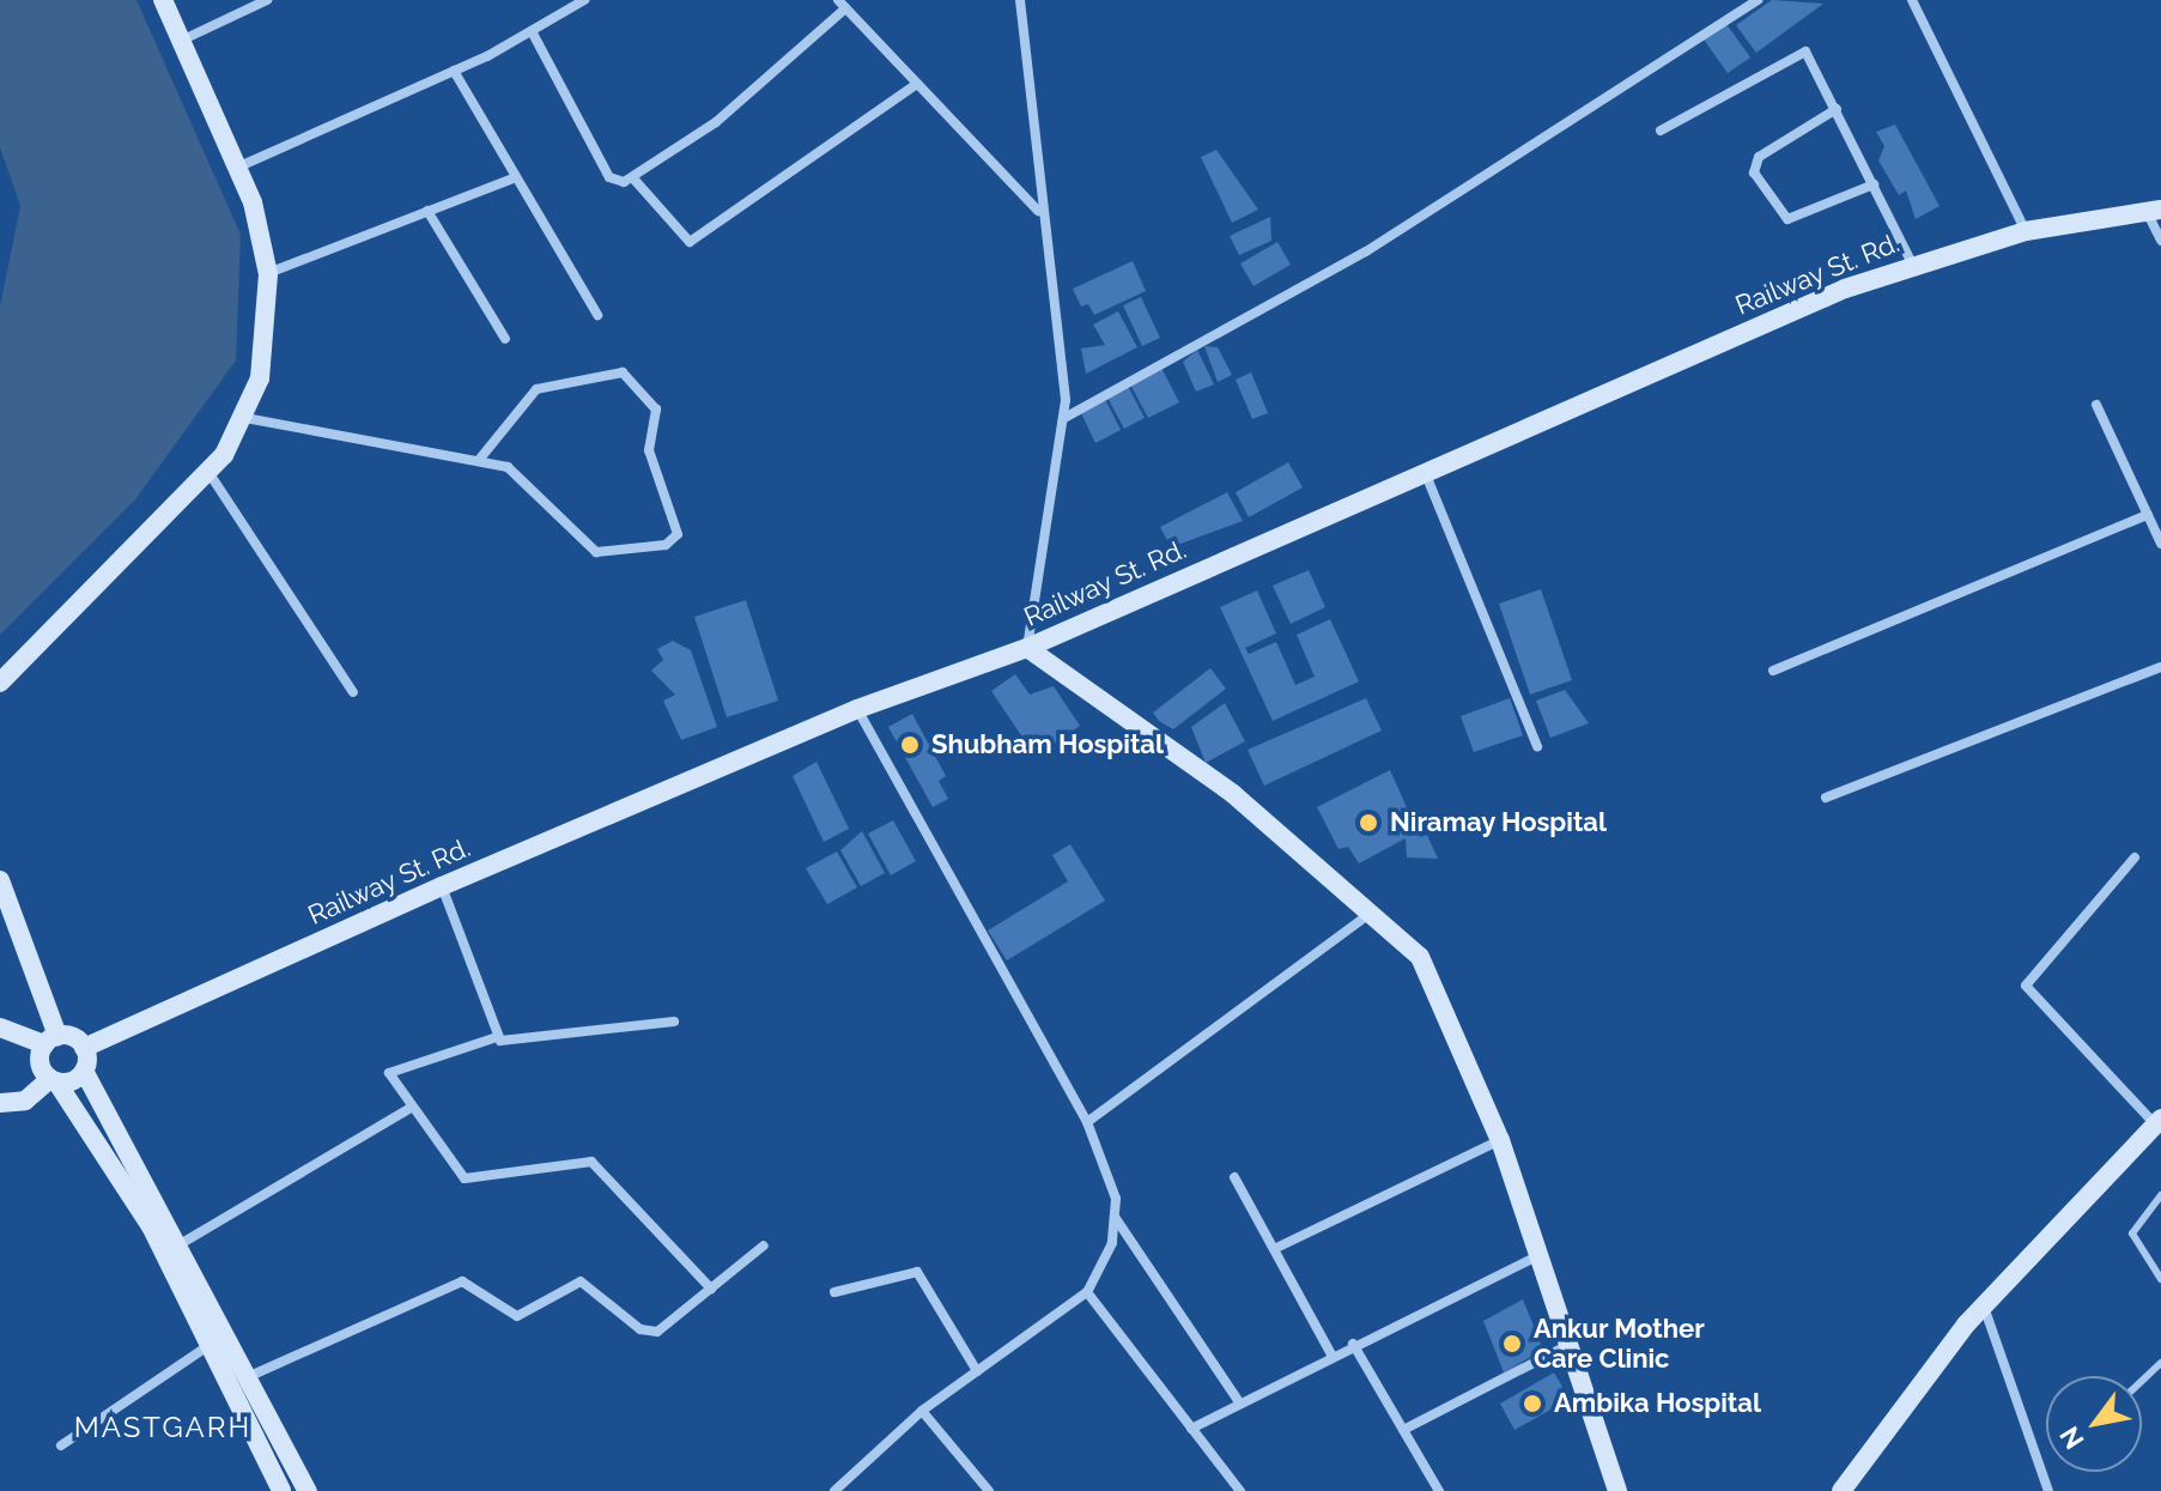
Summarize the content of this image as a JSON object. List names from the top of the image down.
{
  "streets": {
    "street": ["Railway St. Rd."]
  },
  "districts": ["MASTGARH"],
  "places": [
    "Shubham Hospital",
    "Niramay Hospital",
    "Ankur Mother Care Clinic",
    "Ambika Hospital"
  ],
  "north": "bottom left"
}
